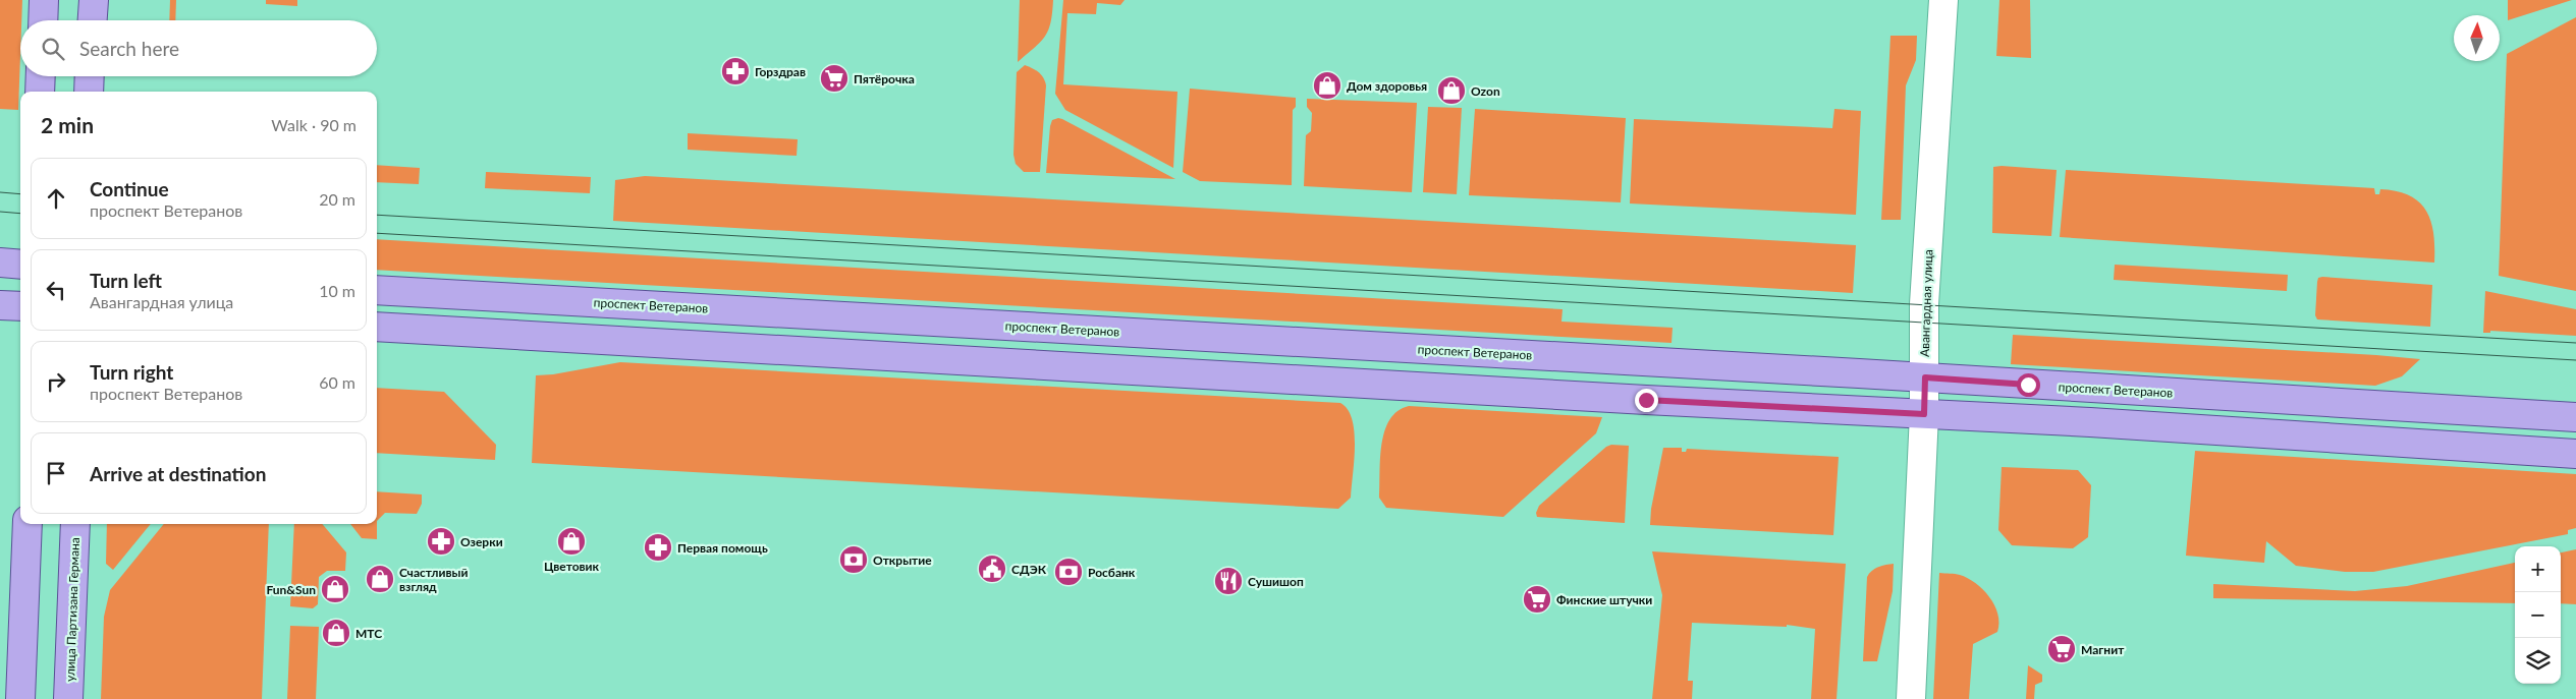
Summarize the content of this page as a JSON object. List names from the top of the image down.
{
  "streets": {
    "main road": ["проспект Ветеранов", "улица Партизана Германа"],
    "street": ["Авангардная улица"]
  },
  "crossings": [
    ["Авангардная улица", "проспект Ветеранов"]
  ],
  "places": {
    "pharmacy": ["Горздрав", "Озерки", "Первая помощь"],
    "supermarket": ["Пятёрочка", "Финские штучки", "Магнит"],
    "shop": [
      "Дом здоровья",
      "Ozon",
      "Цветовик",
      "Счастливый взгляд",
      "Fun&Sun",
      "МТС"
    ],
    "bank": ["Открытие", "Росбанк"],
    "public building": ["СДЭК"],
    "restaurant": ["Сушишоп"]
  },
  "north": "top",
  "page": {
    "search": "Search here",
    "heading": ["2 min", "Walk · 90 m"],
    "list": [
      ["Continue", "проспект Ветеранов", "20 m"],
      ["Turn left", "Авангардная улица", "10 m"],
      ["Turn right", "проспект Ветеранов", "60 m"],
      "Arrive at destination"
    ],
    "map_buttons": ["+", "−"]
  }
}
